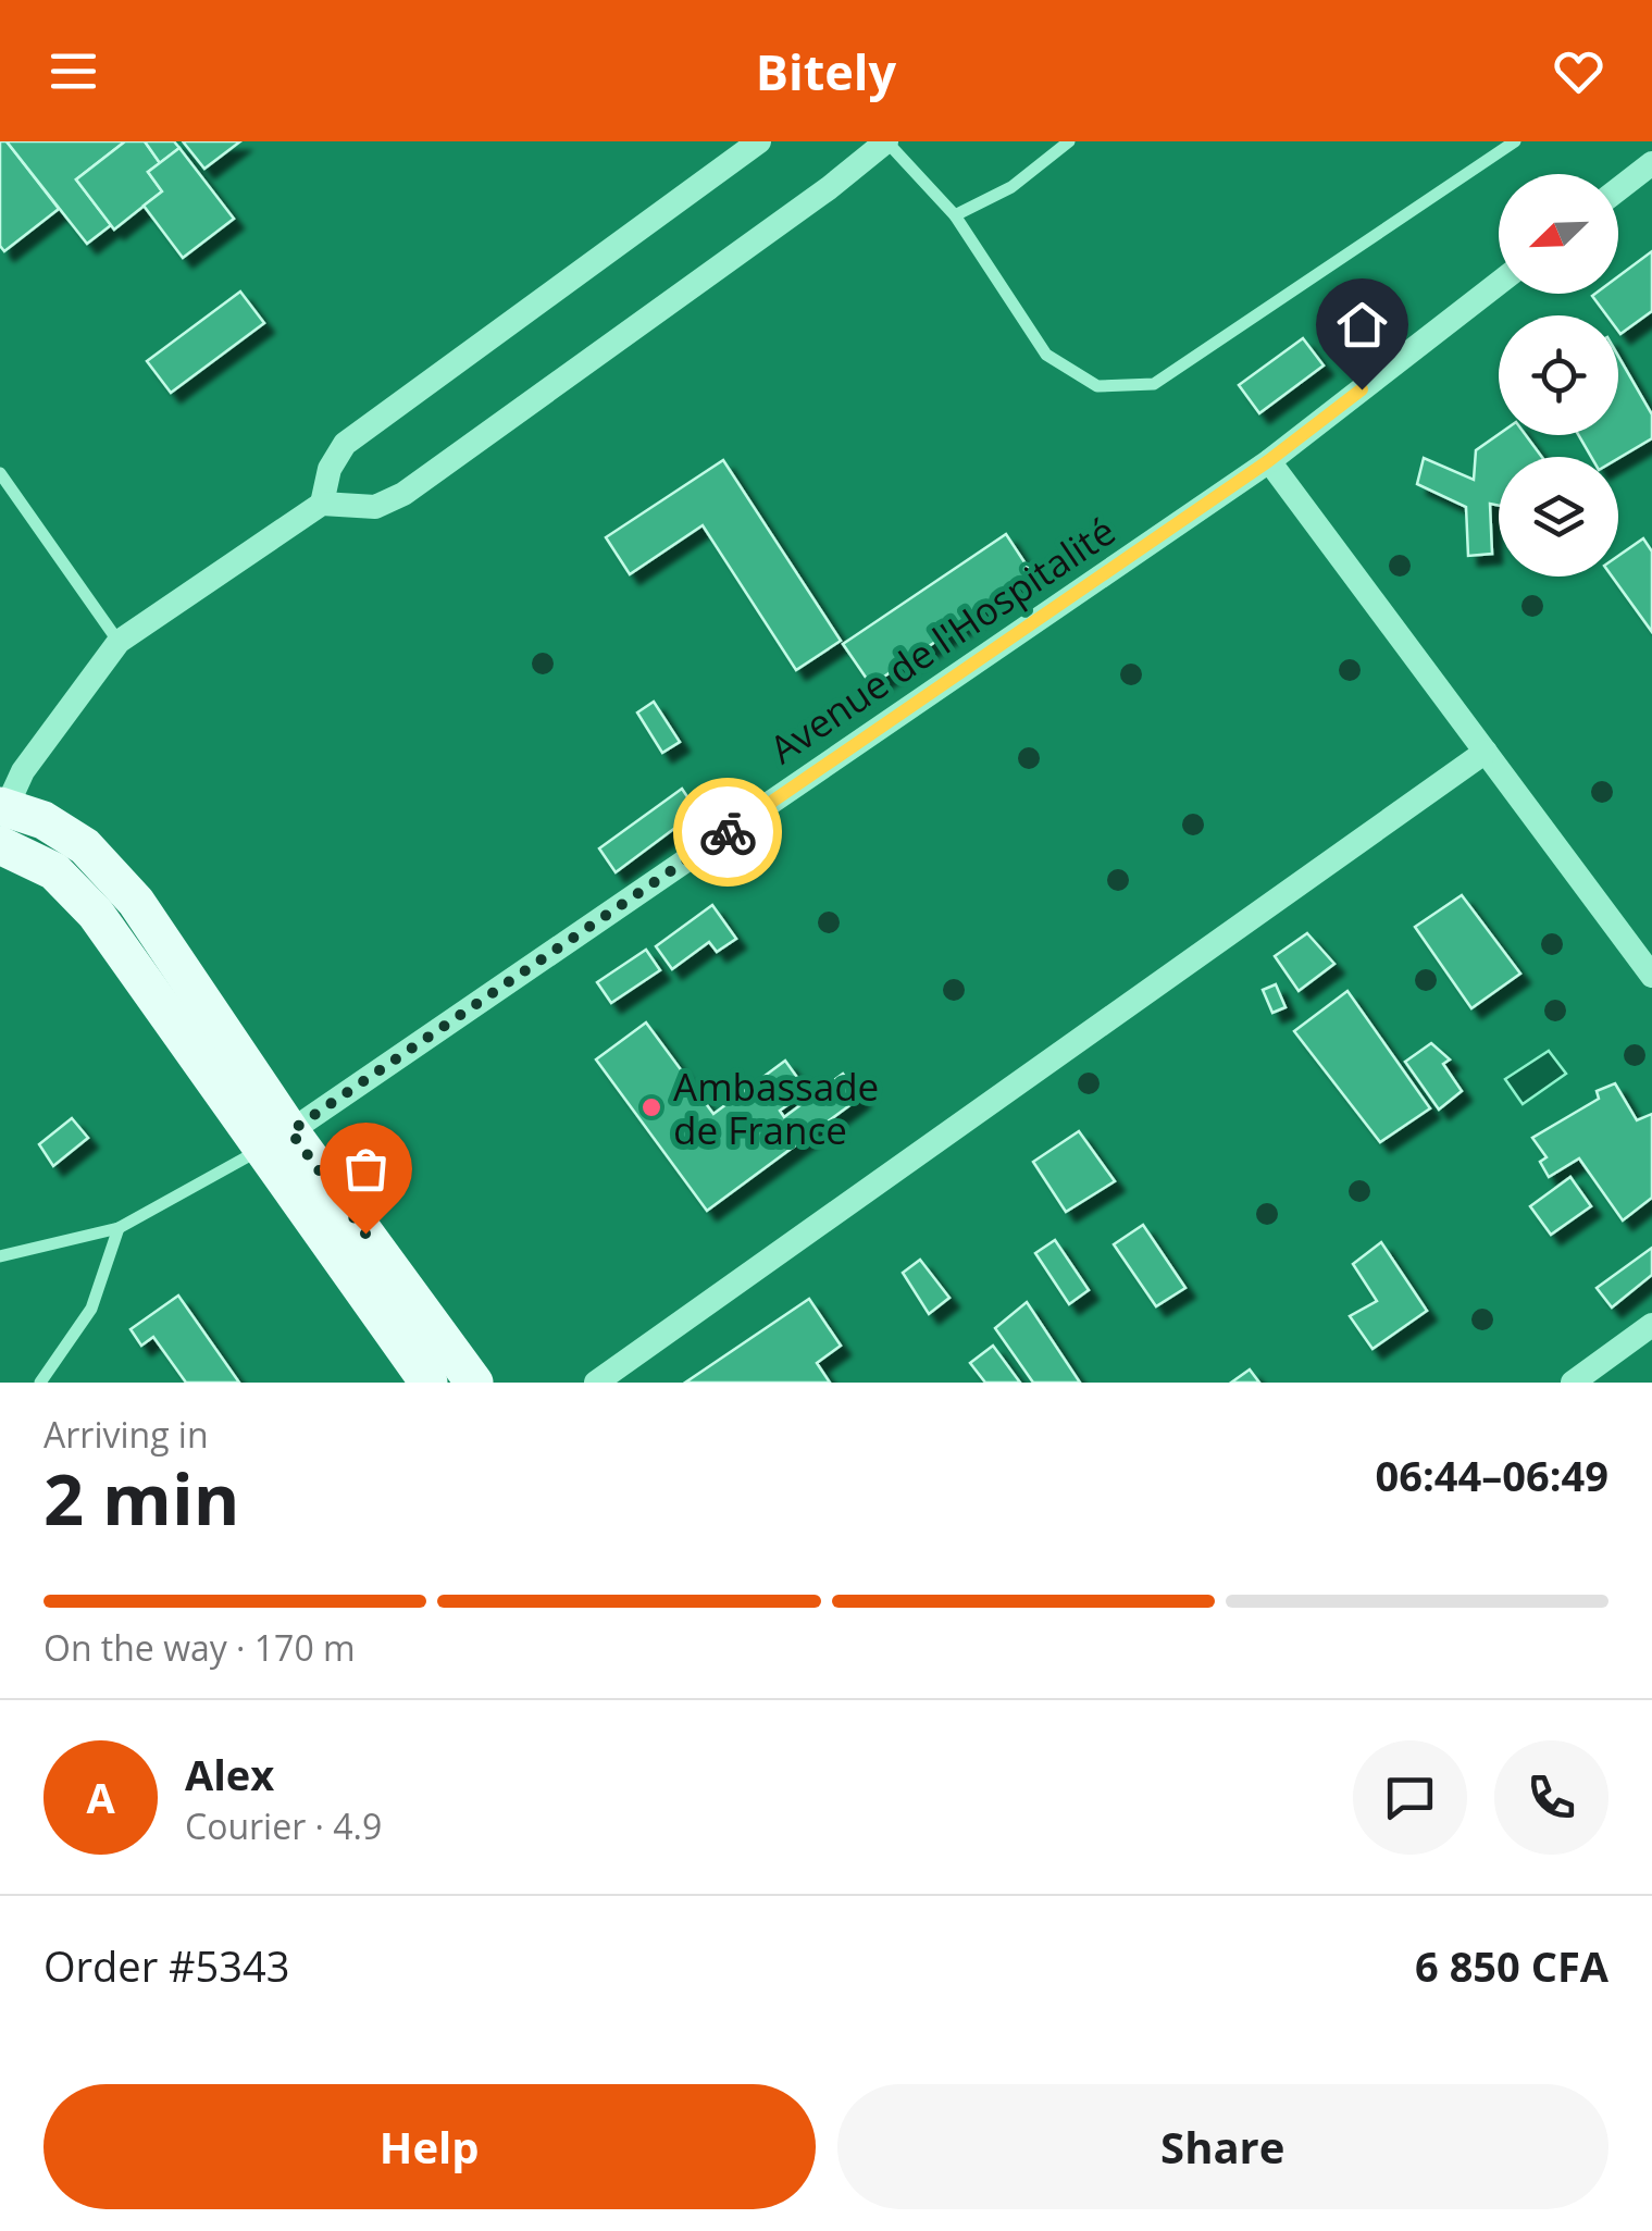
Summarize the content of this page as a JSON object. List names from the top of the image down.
{
  "streets": {
    "street": ["Avenue de l'Hospitalité"]
  },
  "places": ["Ambassade de France"],
  "north": "bottom left",
  "page": {
    "header": "Bitely",
    "heading": ["2 min", "Arriving in", "06:44–06:49"],
    "panel": [
      "Alex",
      "Courier · 4.9",
      "Order #5343",
      "6 850 CFA"
    ],
    "bar": "On the way · 170 m",
    "round": "A",
    "buttons": ["Help", "Share"]
  }
}
